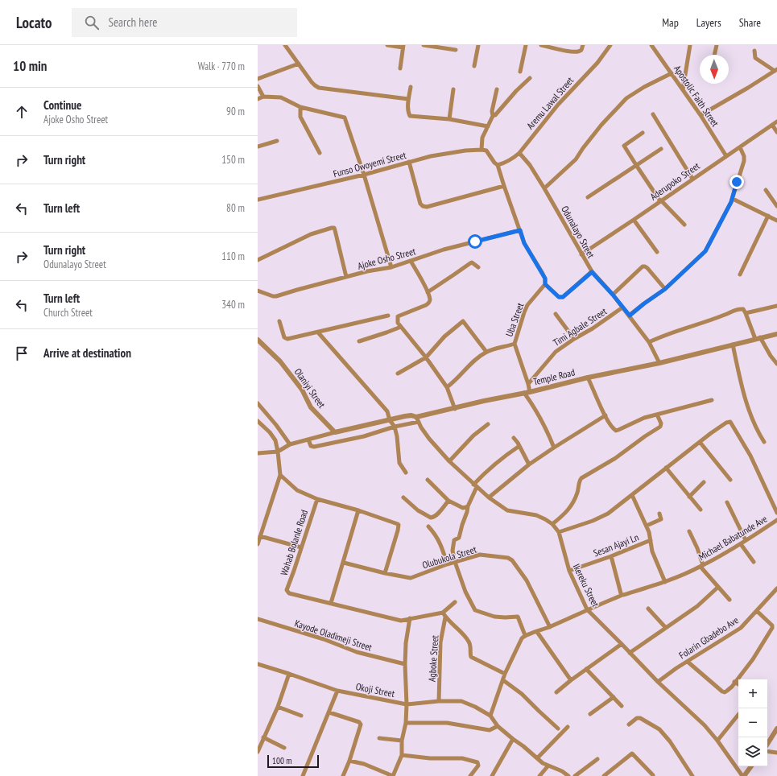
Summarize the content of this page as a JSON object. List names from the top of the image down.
{
  "streets": {
    "street": [
      "Apostolic Faith Street",
      "Aremu Lawal Street",
      "Funso Owoyemi Street",
      "Aderupoko Street",
      "Odunalayo Street",
      "Ajoke Osho Street",
      "Uba Street",
      "Timi Agbale Street",
      "Temple Road",
      "Olaniyi Street",
      "Michael Babatunde Ave",
      "Wahab Bolanle Road",
      "Sesan Ajayi Ln",
      "Olubukola Street",
      "Ikereku Street",
      "Kayode Oladimeji Street",
      "Folarin Gbadebo Ave",
      "Agboke Street",
      "Okoji Street"
    ]
  },
  "crossings": [
    ["Apostolic Faith Street", "Aderupoko Street"],
    ["Aremu Lawal Street", "Odunalayo Street"],
    ["Aderupoko Street", "Odunalayo Street"],
    ["Odunalayo Street", "Timi Agbale Street"],
    ["Odunalayo Street", "Temple Road"],
    ["Uba Street", "Timi Agbale Street"],
    ["Temple Road", "Olaniyi Street"],
    ["Temple Road", "Ikereku Street"],
    ["Michael Babatunde Ave", "Olubukola Street"],
    ["Michael Babatunde Ave", "Ikereku Street"],
    ["Sesan Ajayi Ln", "Ikereku Street"],
    ["Ikereku Street", "Folarin Gbadebo Ave"],
    ["Agboke Street", "Okoji Street"]
  ],
  "scale_bar": "100 m",
  "north": "bottom",
  "page": {
    "header": "Locato",
    "search": "Search here",
    "nav": ["Map", "Layers", "Share"],
    "heading": ["10 min", "Walk · 770 m"],
    "list": [
      ["Continue", "Ajoke Osho Street", "90 m"],
      ["Turn right", "150 m"],
      ["Turn left", "80 m"],
      ["Turn right", "Odunalayo Street", "110 m"],
      ["Turn left", "Church Street", "340 m"],
      "Arrive at destination"
    ],
    "map_buttons": ["+", "−"],
    "scale": "100 m"
  }
}
